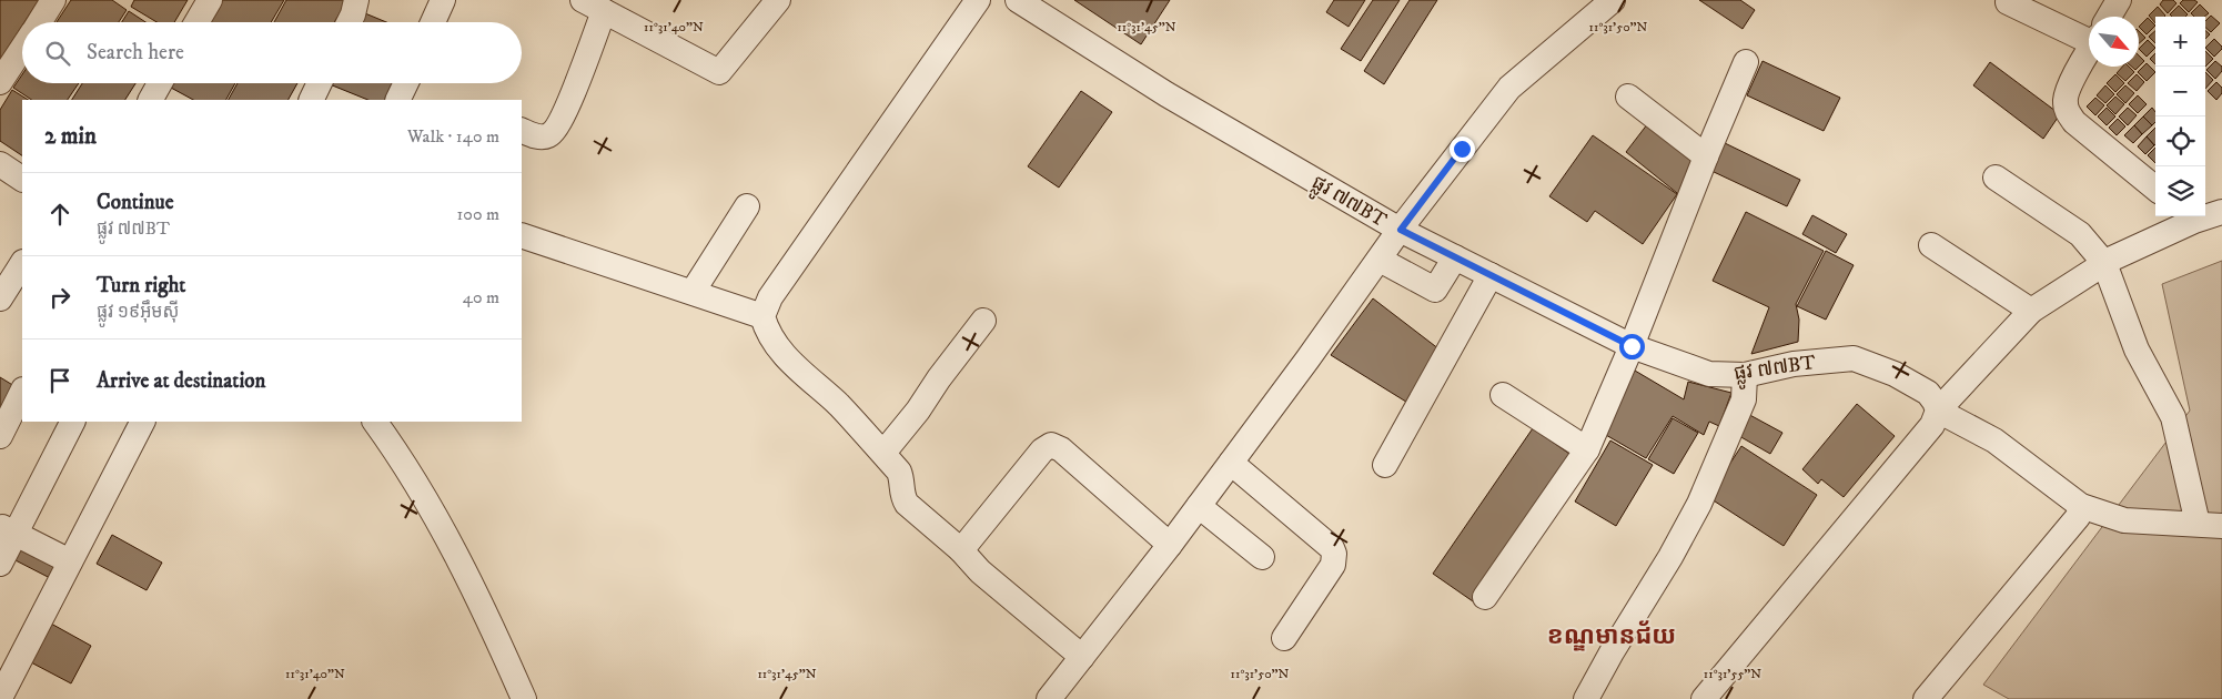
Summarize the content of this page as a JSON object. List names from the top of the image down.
{
  "streets": {
    "street": ["ផ្លូវ ៧៧BT"]
  },
  "districts": ["ខណ្ឌមានជ័យ"],
  "north": "bottom right",
  "page": {
    "map_buttons": ["+", "−"],
    "search": "Search here",
    "heading": ["2 min", "Walk · 140 m"],
    "list": [
      ["Continue", "ផ្លូវ ៧៧BT", "100 m"],
      ["Turn right", "ផ្លូវ ១៩អ៊ឹមស៊ី", "40 m"],
      "Arrive at destination"
    ]
  },
  "coordinates": [
    "11°31'40\"N",
    "11°31'45\"N",
    "11°31'50\"N",
    "11°31'55\"N"
  ]
}
